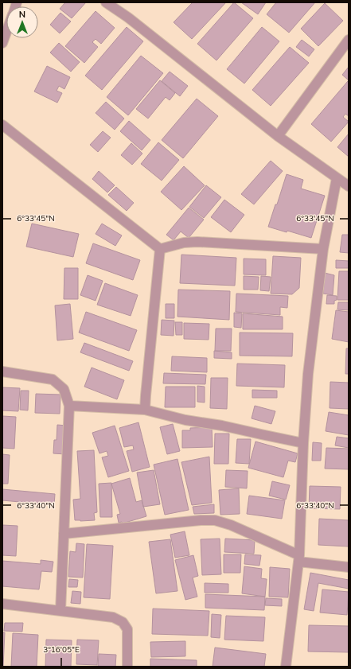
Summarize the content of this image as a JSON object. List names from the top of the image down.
{
  "north": "top",
  "coordinates": ["6°33'45\"N", "6°33'40\"N", "3°16'05\"E"]
}
